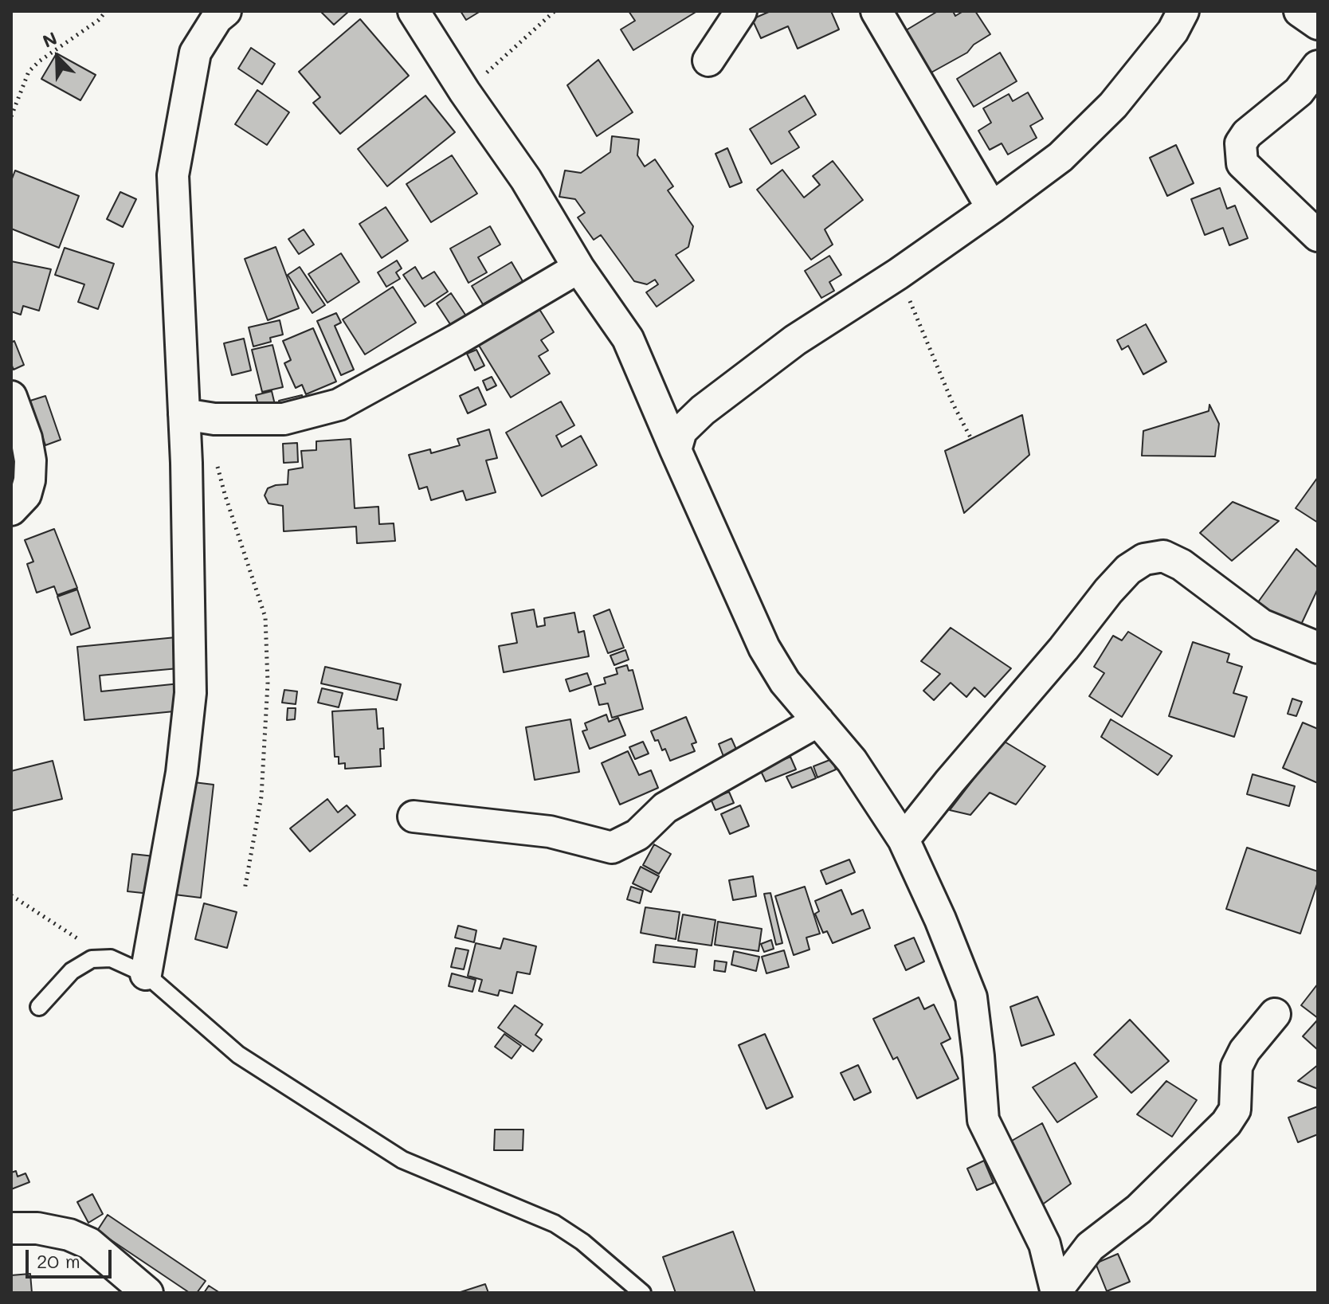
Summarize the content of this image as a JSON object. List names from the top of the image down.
{
  "scale_bar": "20 m",
  "north": "top left"
}
